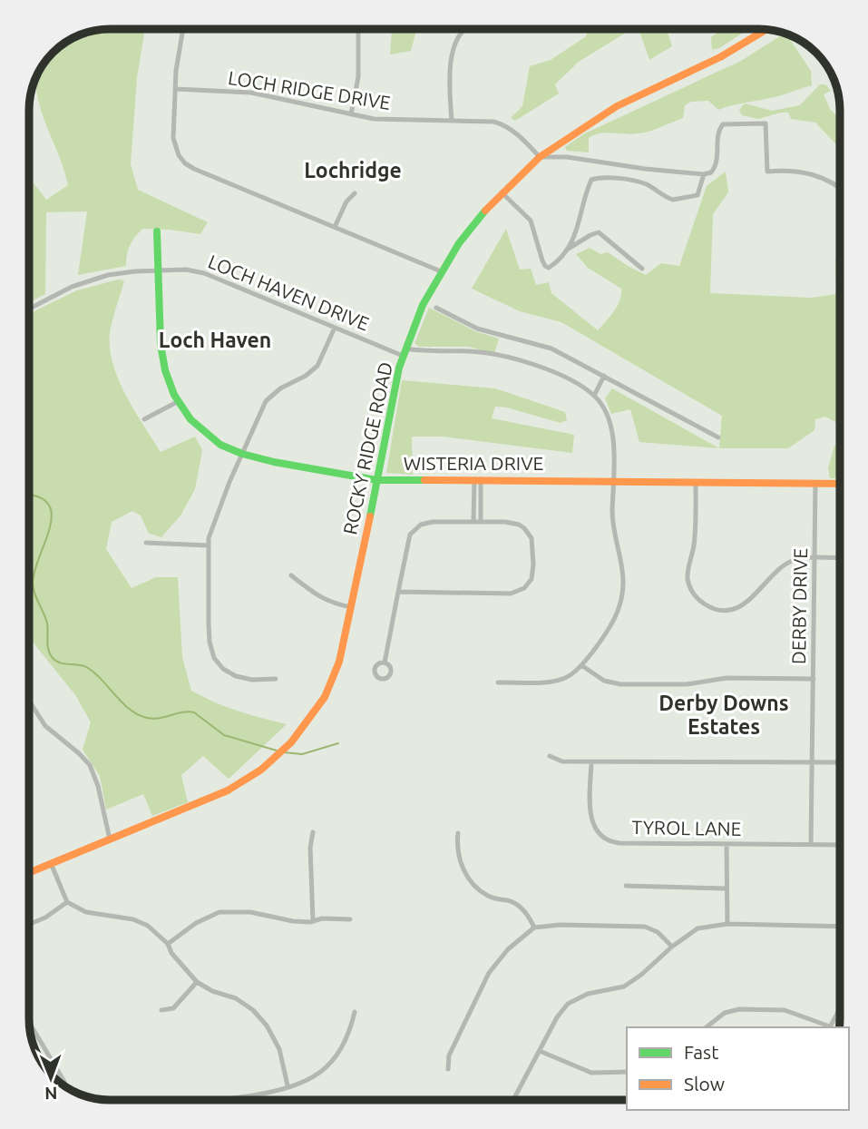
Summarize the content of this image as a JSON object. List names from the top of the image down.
{
  "streets": {
    "main road": ["ROCKY RIDGE ROAD", "WISTERIA DRIVE"],
    "street": [
      "LOCH RIDGE DRIVE",
      "LOCH HAVEN DRIVE",
      "DERBY DRIVE",
      "TYROL LANE"
    ]
  },
  "crossings": [
    ["LOCH RIDGE DRIVE", "ROCKY RIDGE ROAD"],
    ["LOCH HAVEN DRIVE", "ROCKY RIDGE ROAD"],
    ["LOCH HAVEN DRIVE", "WISTERIA DRIVE"],
    ["ROCKY RIDGE ROAD", "WISTERIA DRIVE"],
    ["WISTERIA DRIVE", "DERBY DRIVE"],
    ["DERBY DRIVE", "TYROL LANE"]
  ],
  "districts": ["Lochridge", "Loch Haven", "Derby Downs Estates"],
  "legend": ["Fast", "Slow"],
  "north": "bottom"
}
